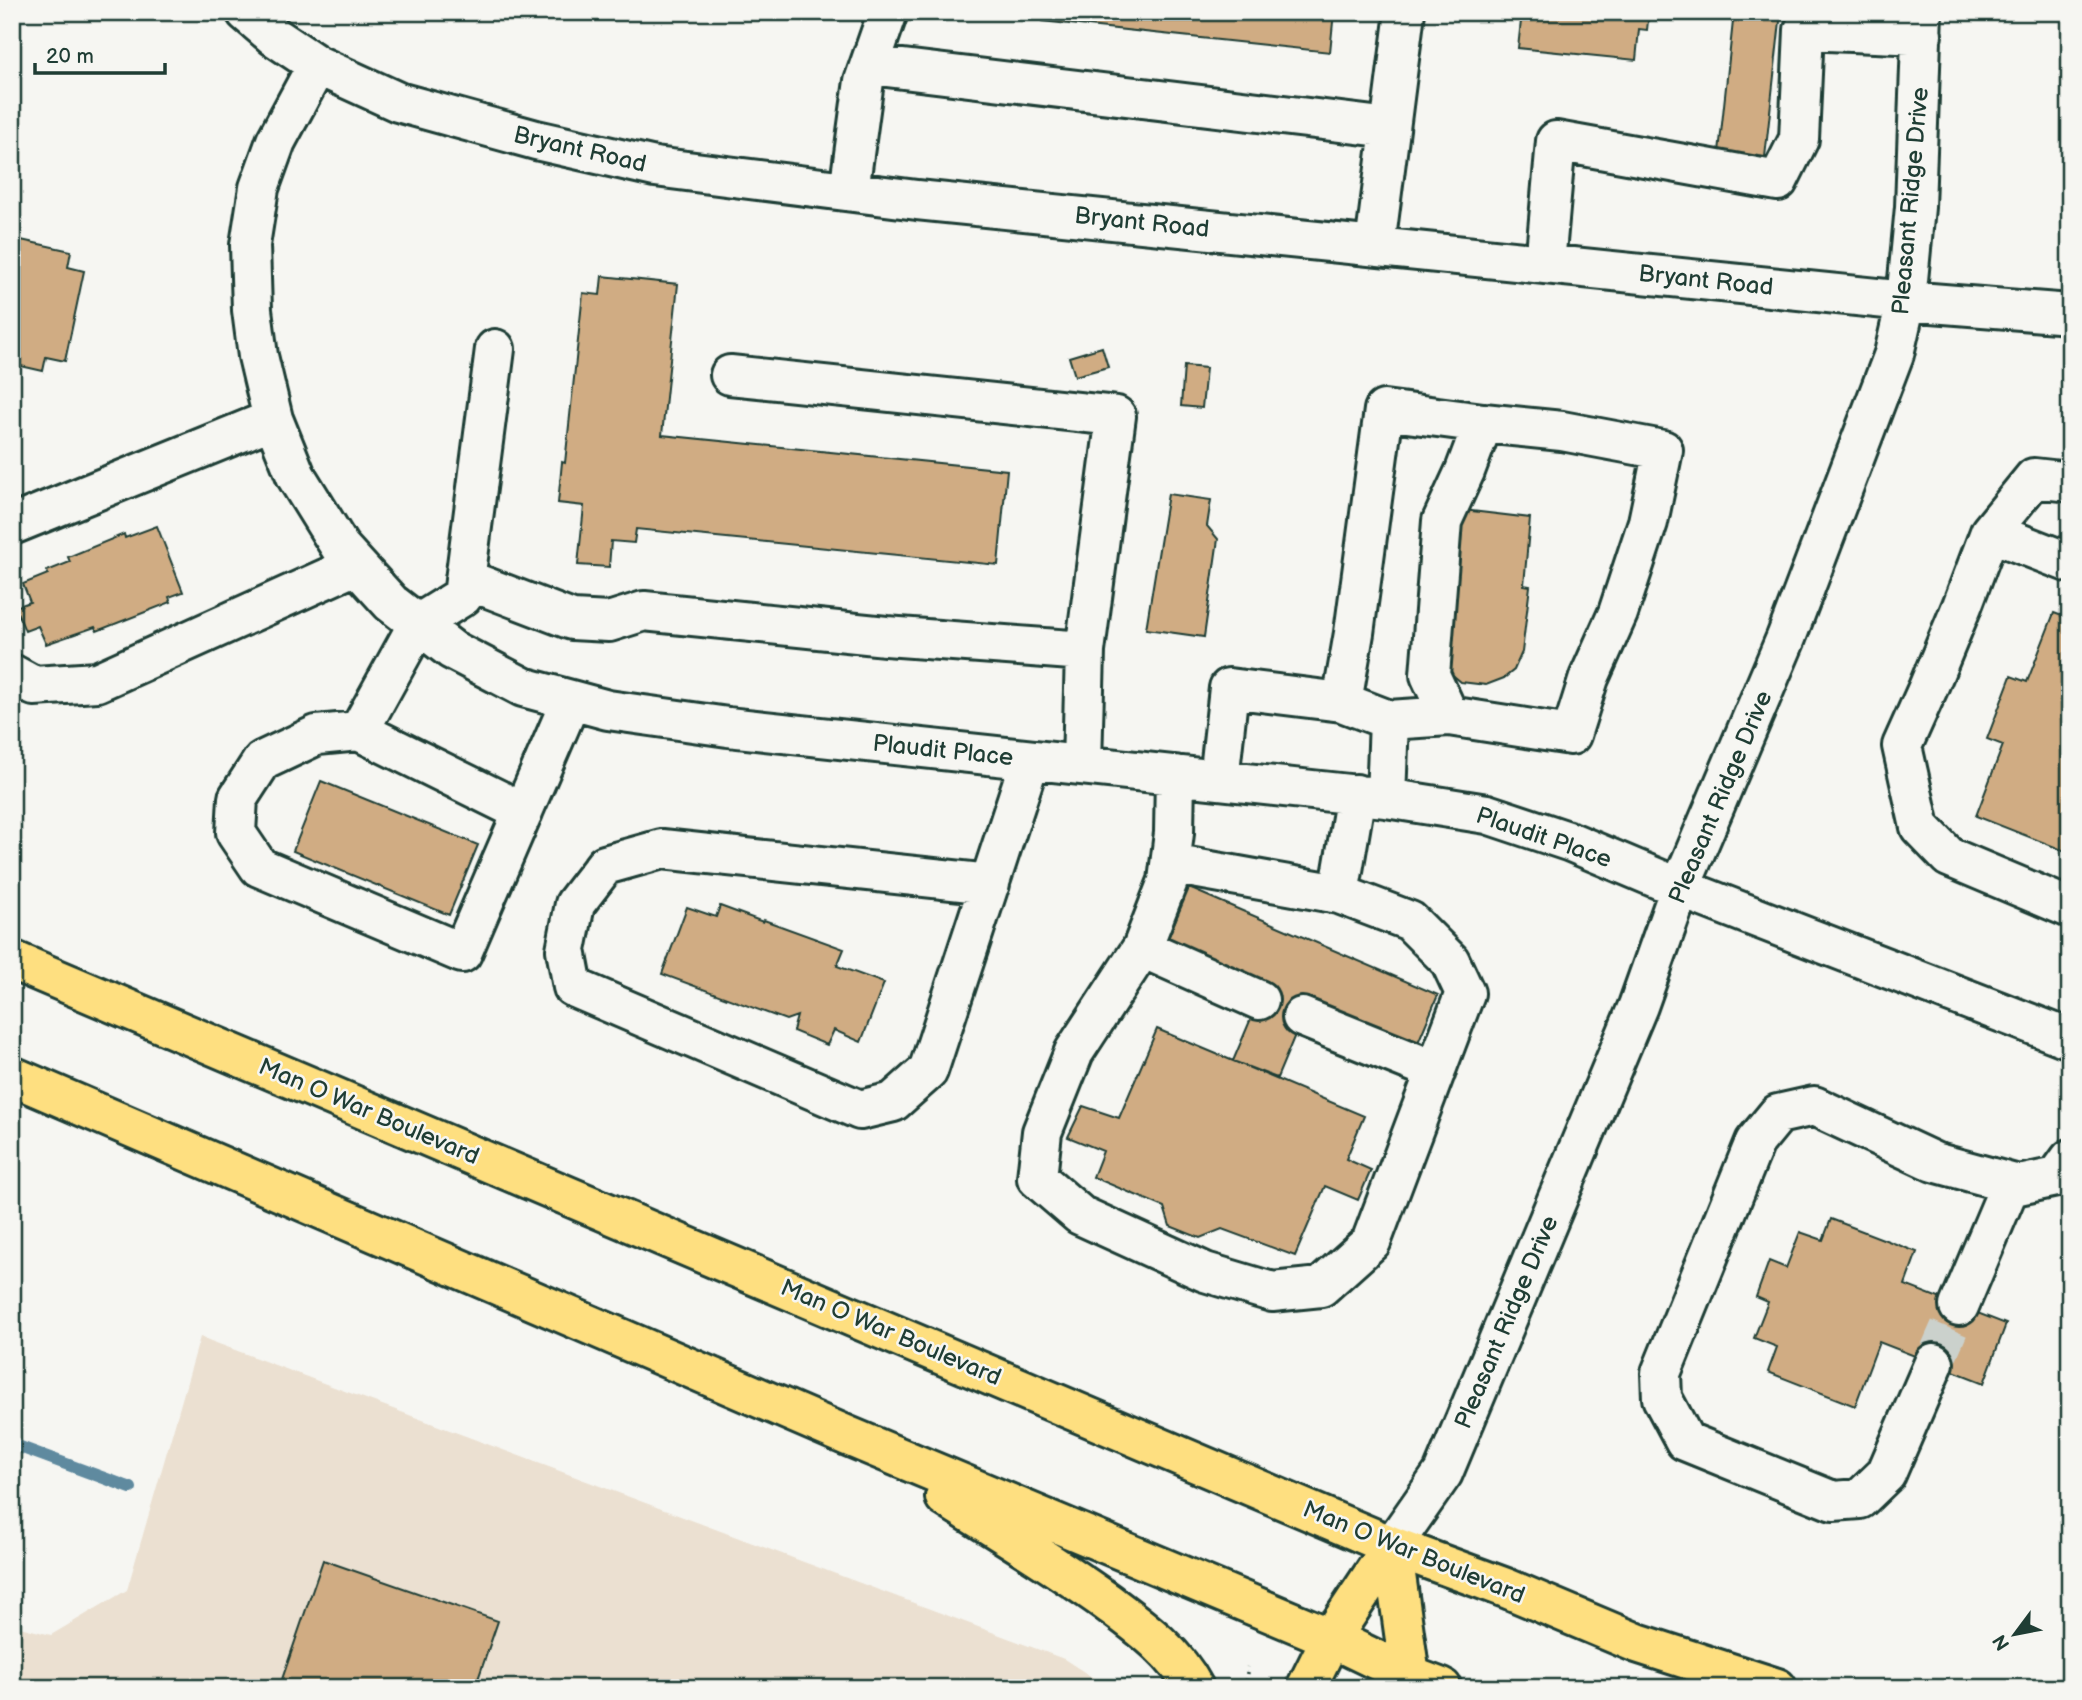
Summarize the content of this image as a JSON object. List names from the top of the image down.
{
  "streets": {
    "main road": ["Man O War Boulevard"],
    "street": ["Bryant Road", "Pleasant Ridge Drive", "Plaudit Place"]
  },
  "crossings": [
    ["Bryant Road", "Pleasant Ridge Drive"],
    ["Bryant Road", "Plaudit Place"],
    ["Pleasant Ridge Drive", "Plaudit Place"],
    ["Pleasant Ridge Drive", "Man O War Boulevard"]
  ],
  "scale_bar": "20 m",
  "north": "bottom left"
}
